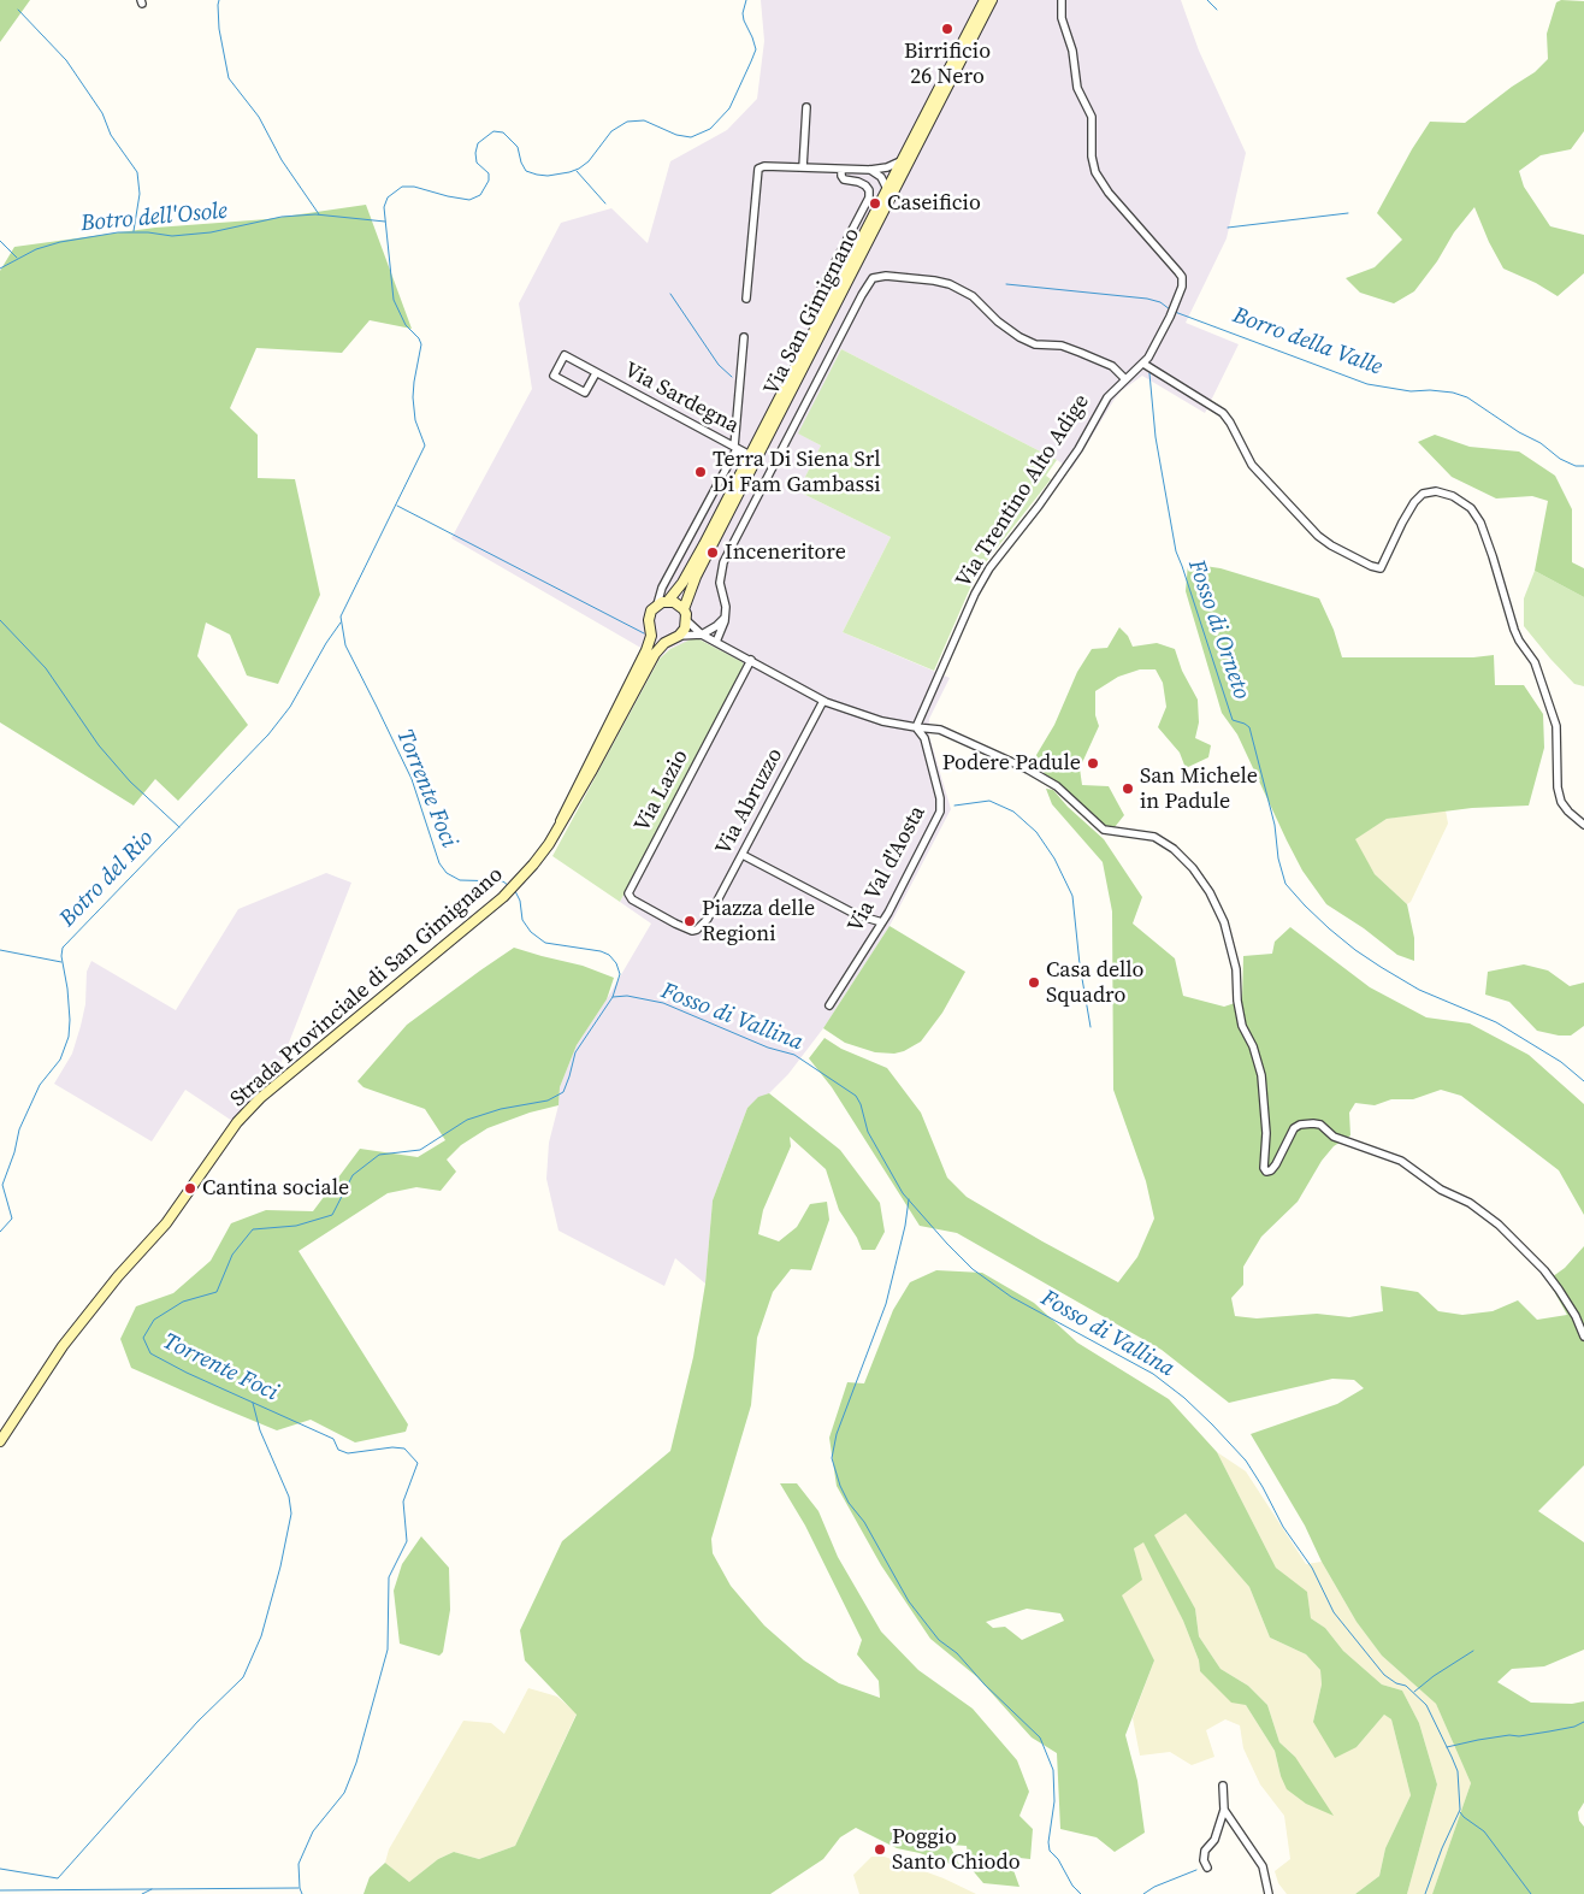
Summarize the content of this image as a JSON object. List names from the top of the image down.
{
  "streets": {
    "main road": ["Via San Gimignano", "Strada Provinciale di San Gimignano"],
    "street": [
      "Via Sardegna",
      "Via Trentino Alto Adige",
      "Via Lazio",
      "Via Abruzzo",
      "Via Val d'Aosta"
    ]
  },
  "crossings": [
    ["Via San Gimignano", "Via Sardegna"],
    ["Via Trentino Alto Adige", "Via Val d'Aosta"],
    ["Via Lazio", "Via Abruzzo"]
  ],
  "water": [
    "Botro dell'Osole",
    "Borro della Valle",
    "Fosso di Orneto",
    "Torrente Foci",
    "Botro del Rio",
    "Fosso di Vallina"
  ],
  "places": [
    "Birrificio 26 Nero",
    "Caseificio",
    "Terra Di Siena Srl Di Fam Gambassi",
    "Inceneritore",
    "Podere Padule",
    "San Michele in Padule",
    "Piazza delle Regioni",
    "Casa dello Squadro",
    "Cantina sociale",
    "Poggio Santo Chiodo"
  ]
}
